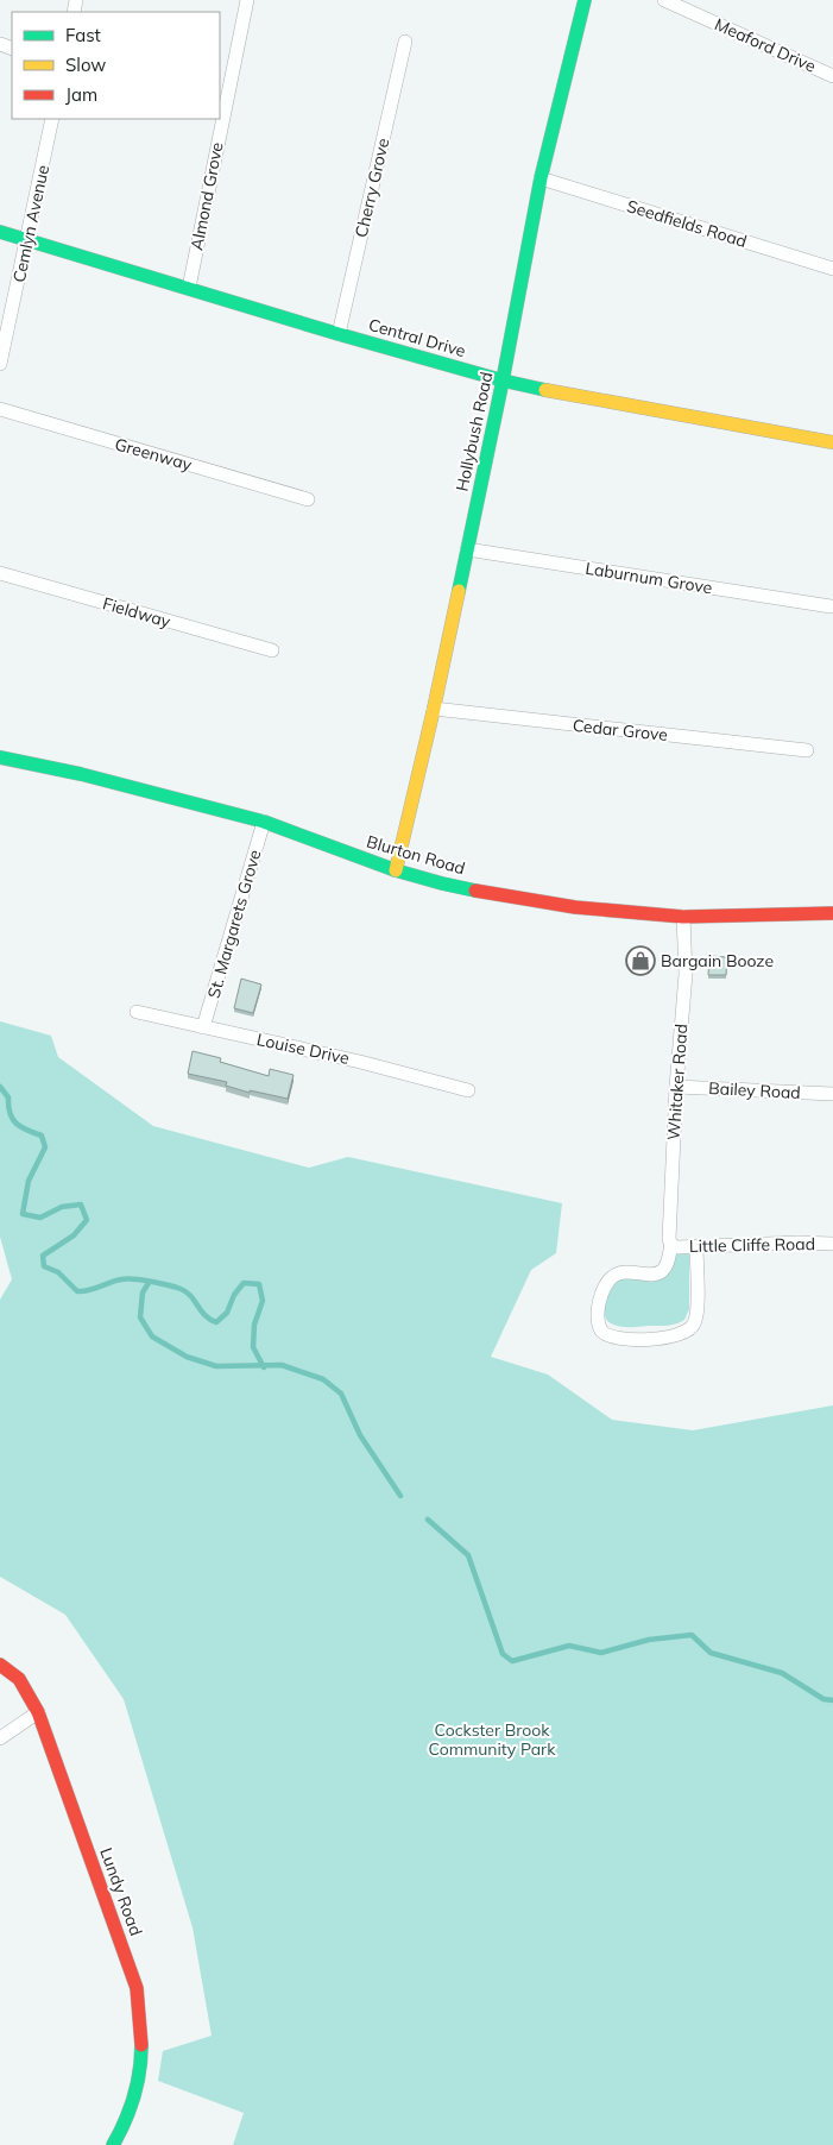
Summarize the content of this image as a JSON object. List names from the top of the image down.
{
  "streets": {
    "street": [
      "Meaford Drive",
      "Cherry Grove",
      "Almond Grove",
      "Cemlyn Avenue",
      "Seedfields Road",
      "Central Drive",
      "Hollybush Road",
      "Greenway",
      "Laburnum Grove",
      "Fieldway",
      "Cedar Grove",
      "Blurton Road",
      "St. Margarets Grove",
      "Louise Drive",
      "Whitaker Road",
      "Bailey Road",
      "Little Cliffe Road",
      "Lundy Road"
    ]
  },
  "crossings": [
    ["Cherry Grove", "Central Drive"],
    ["Almond Grove", "Central Drive"],
    ["Cemlyn Avenue", "Central Drive"],
    ["Seedfields Road", "Hollybush Road"],
    ["Central Drive", "Hollybush Road"],
    ["Hollybush Road", "Laburnum Grove"],
    ["Hollybush Road", "Cedar Grove"],
    ["Hollybush Road", "Blurton Road"],
    ["Blurton Road", "St. Margarets Grove"],
    ["Blurton Road", "Whitaker Road"],
    ["St. Margarets Grove", "Louise Drive"],
    ["Whitaker Road", "Bailey Road"],
    ["Whitaker Road", "Little Cliffe Road"]
  ],
  "parks": ["Cockster Brook Community Park"],
  "places": {
    "shop": ["Bargain Booze"]
  },
  "legend": ["Fast", "Slow", "Jam"]
}
